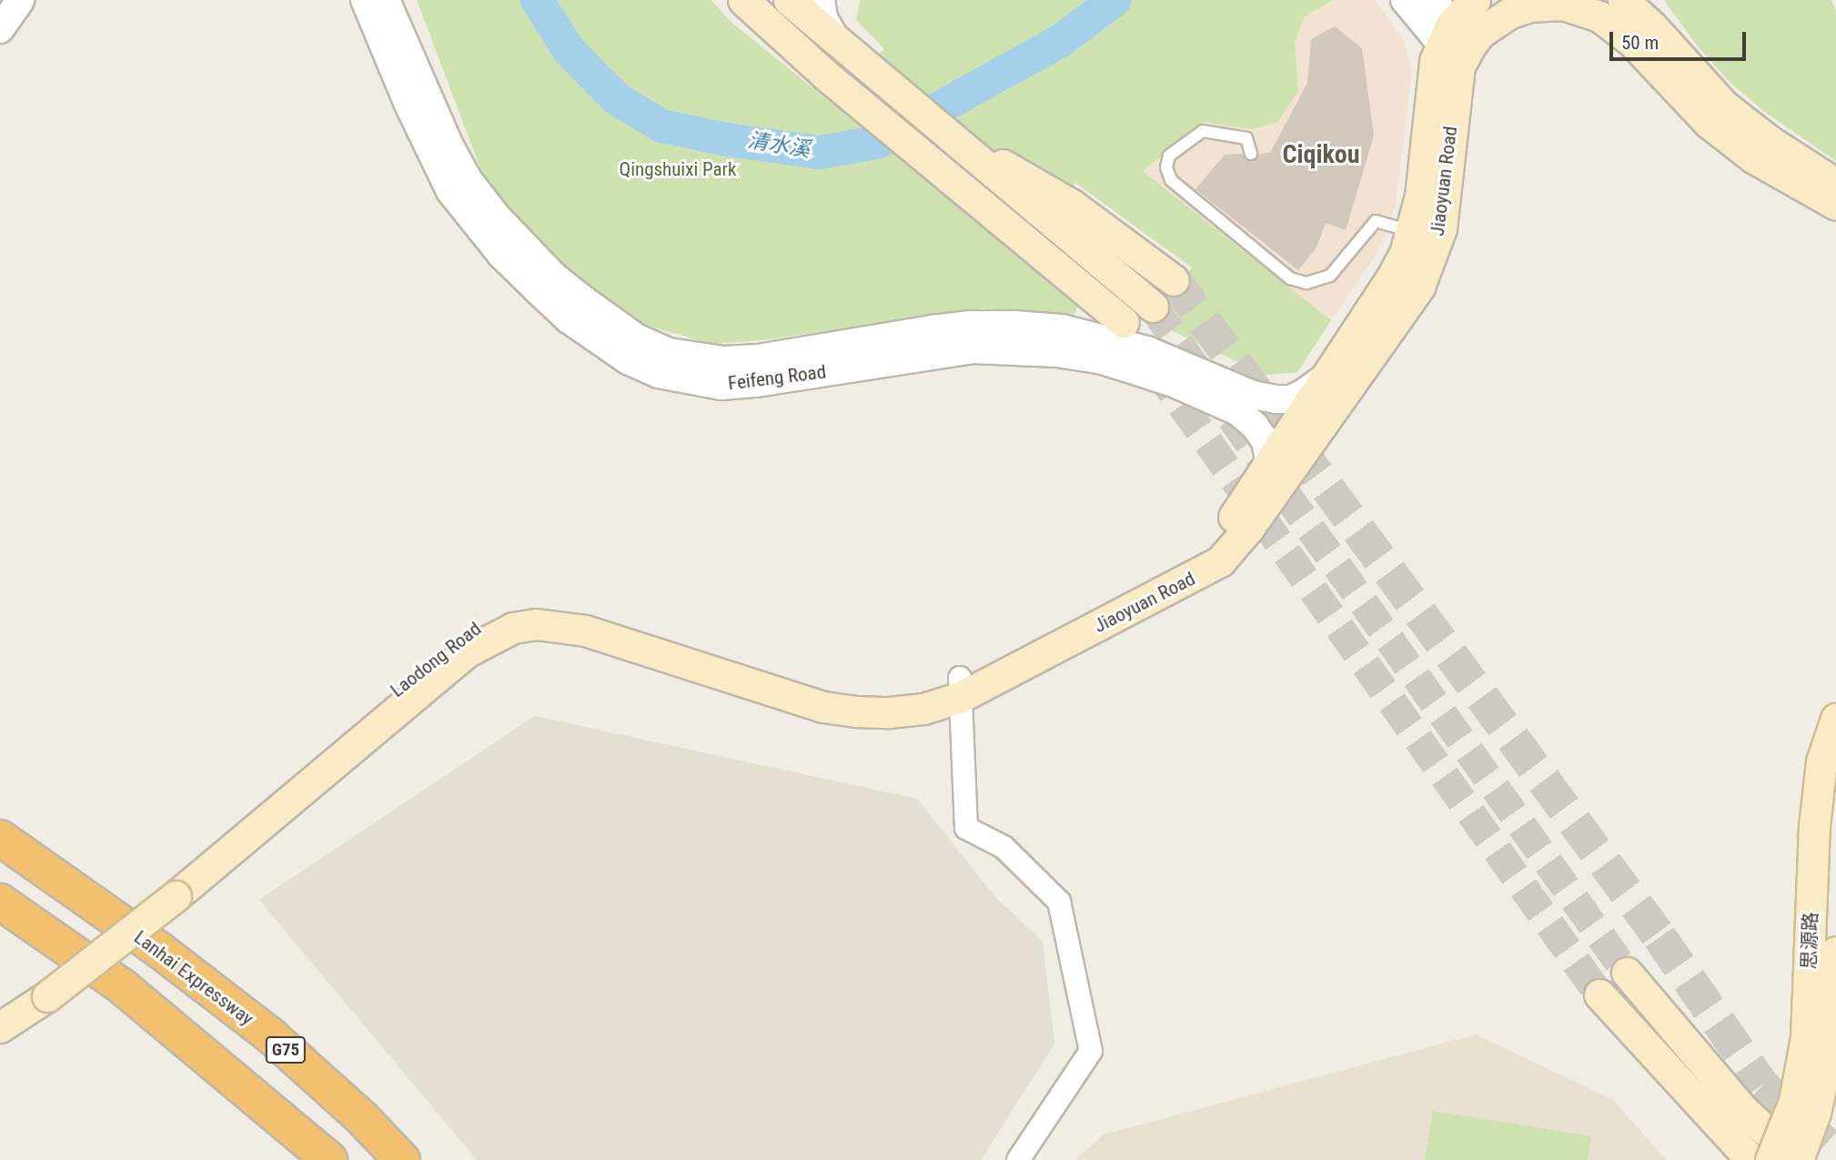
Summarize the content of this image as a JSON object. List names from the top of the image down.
{
  "streets": {
    "highway": ["Lanhai Expressway", "G75"],
    "main road": ["Jiaoyuan Road", "Laodong Road", "思源路"],
    "street": ["Feifeng Road"]
  },
  "crossings": [
    ["Jiaoyuan Road", "Feifeng Road"],
    ["Jiaoyuan Road", "Laodong Road"]
  ],
  "districts": ["Ciqikou"],
  "water": ["清水溪"],
  "parks": ["Qingshuixi Park"],
  "scale_bar": "50 m"
}
